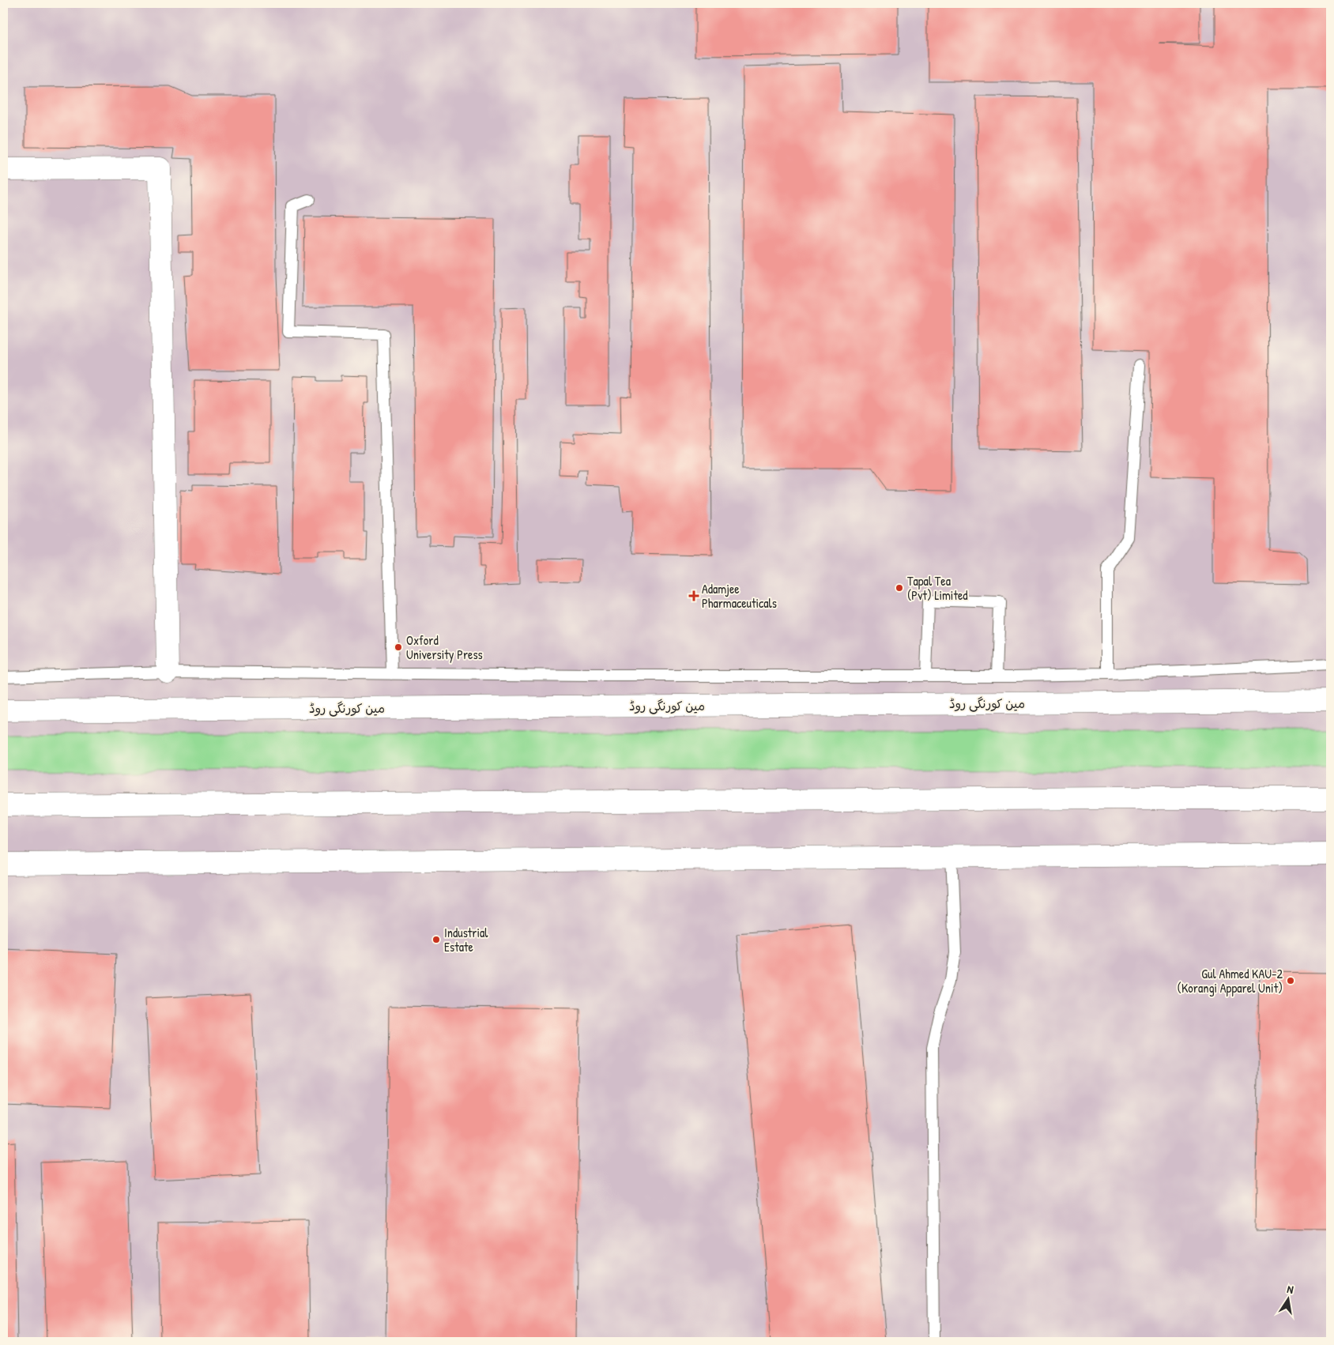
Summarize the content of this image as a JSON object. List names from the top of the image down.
{
  "streets": {
    "main road": ["مین کورنگی روڈ"]
  },
  "places": {
    "other": [
      "Tapal Tea (Pvt) Limited",
      "Oxford University Press",
      "Industrial Estate",
      "Gul Ahmed KAU-2 (Korangi Apparel Unit)"
    ],
    "health": ["Adamjee Pharmaceuticals"]
  },
  "north": "top"
}
